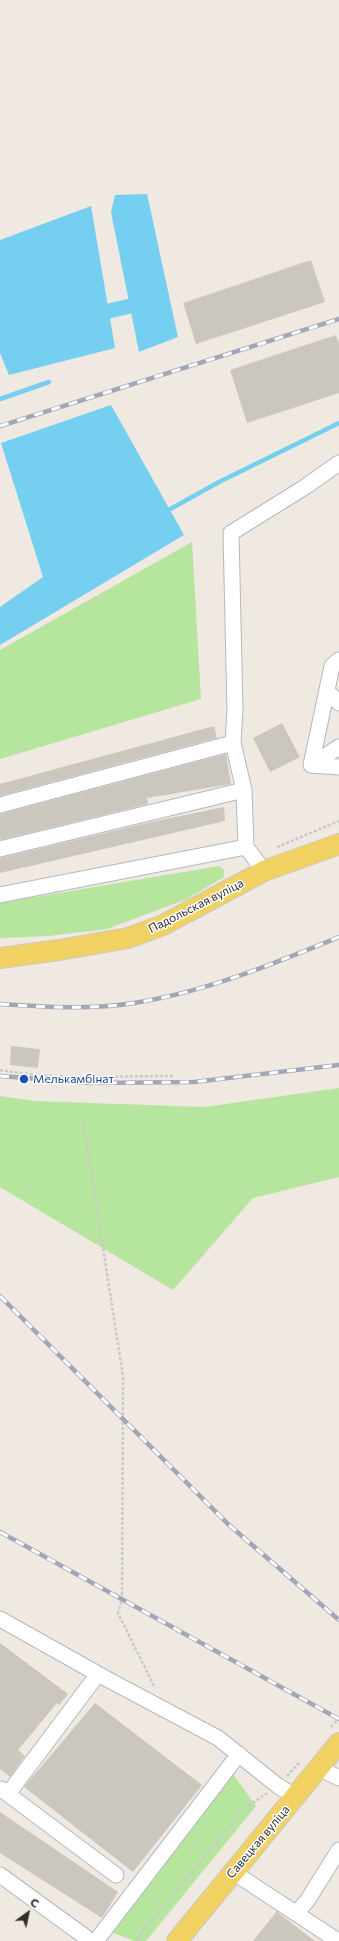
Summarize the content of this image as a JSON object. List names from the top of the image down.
{
  "streets": {
    "main road": ["Падольская вуліца", "Савецкая вуліца"]
  },
  "places": ["Мелькамбінат"],
  "north": "top right"
}
